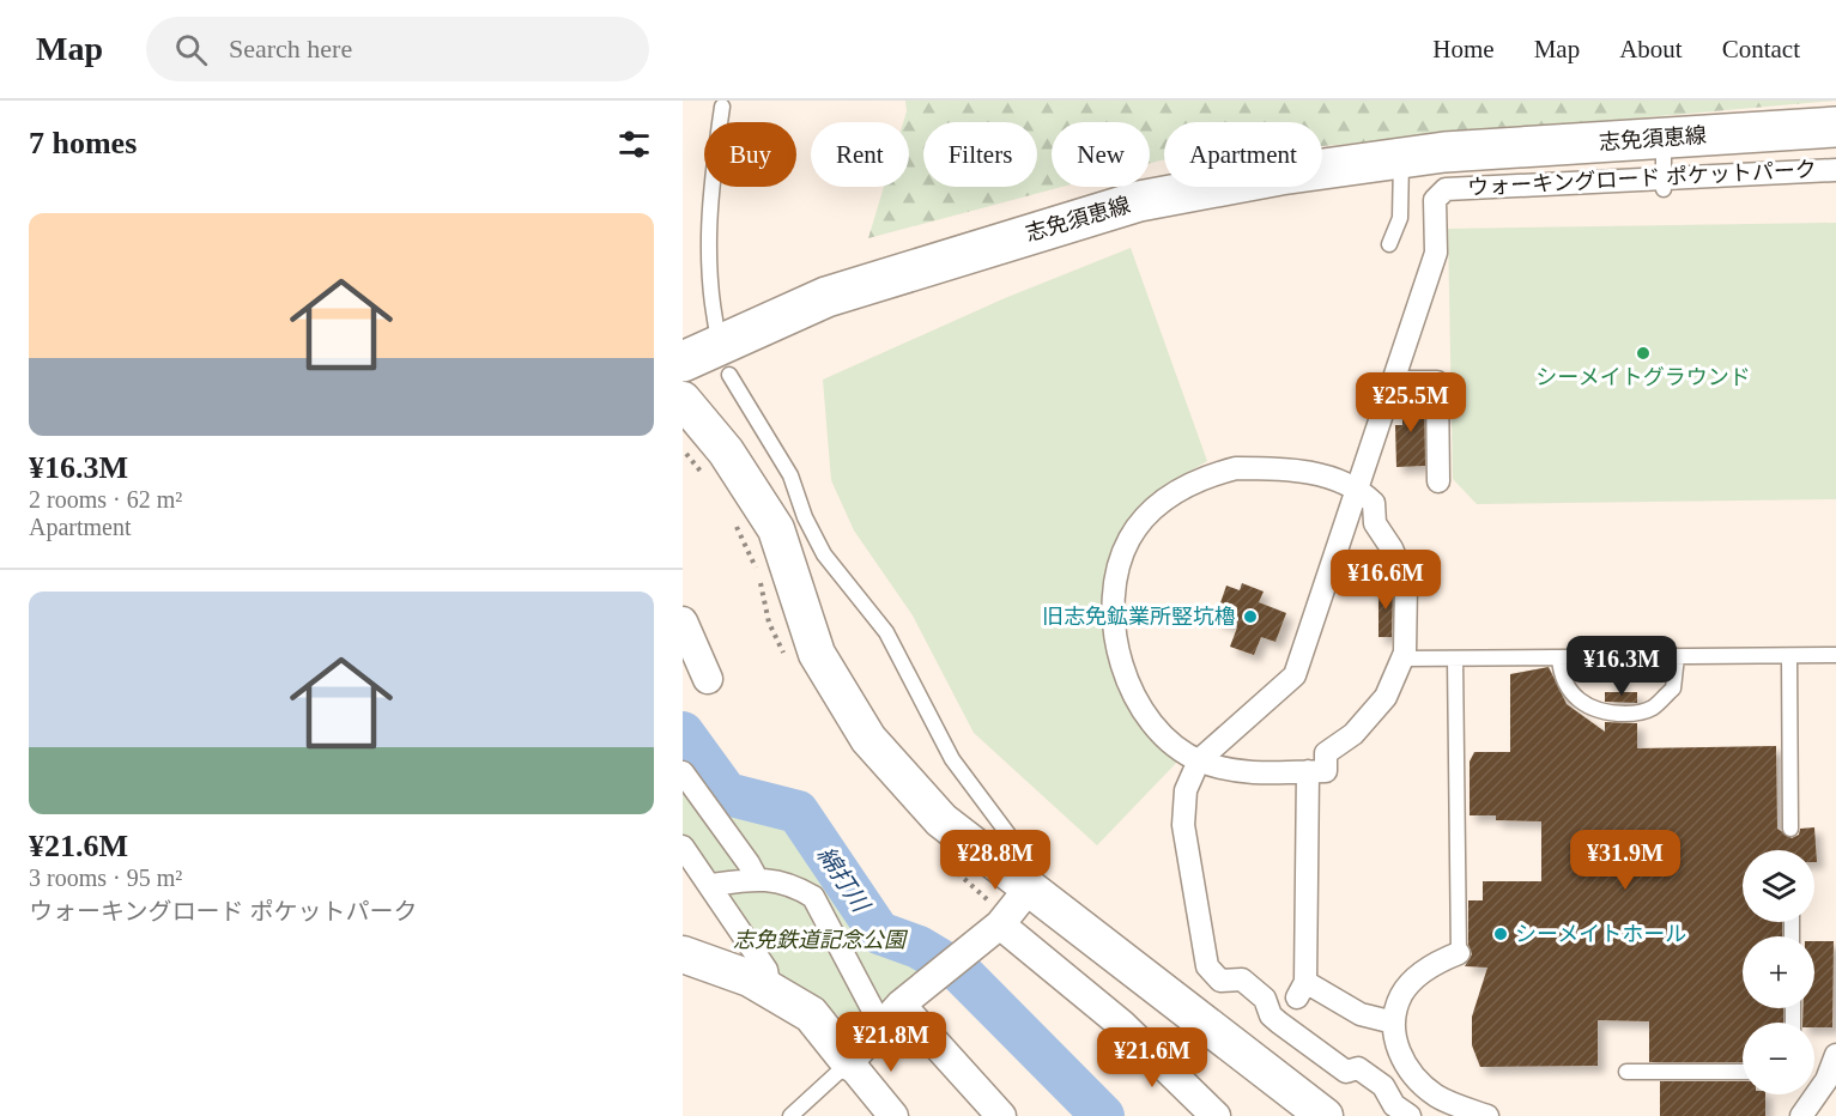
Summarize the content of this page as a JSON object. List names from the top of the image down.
{
  "streets": {
    "main road": ["志免須恵線"],
    "street": ["ウォーキングロード ポケットパーク"]
  },
  "water": ["綿打川"],
  "parks": ["志免鉄道記念公園"],
  "places": ["シーメイトグラウンド", "旧志免鉱業所竪坑櫓", "シーメイトホール"],
  "page": {
    "header": "Map",
    "search": "Search here",
    "nav": [
      "Home",
      "Map",
      "About",
      "Contact"
    ],
    "heading": "7 homes",
    "chip": [
      "Buy",
      "Rent",
      "Filters",
      "New",
      "Apartment"
    ],
    "list": [
      {
        "name": "¥16.3M",
        "note": "2 rooms · 62 m² · Apartment"
      },
      {
        "name": "¥21.6M",
        "note": "3 rooms · 95 m² · ウォーキングロード ポケットパーク"
      }
    ],
    "price": [
      "¥25.5M",
      "¥16.6M",
      "¥16.3M",
      "¥28.8M",
      "¥31.9M",
      "¥21.8M",
      "¥21.6M"
    ],
    "map_buttons": ["+", "−"]
  }
}
